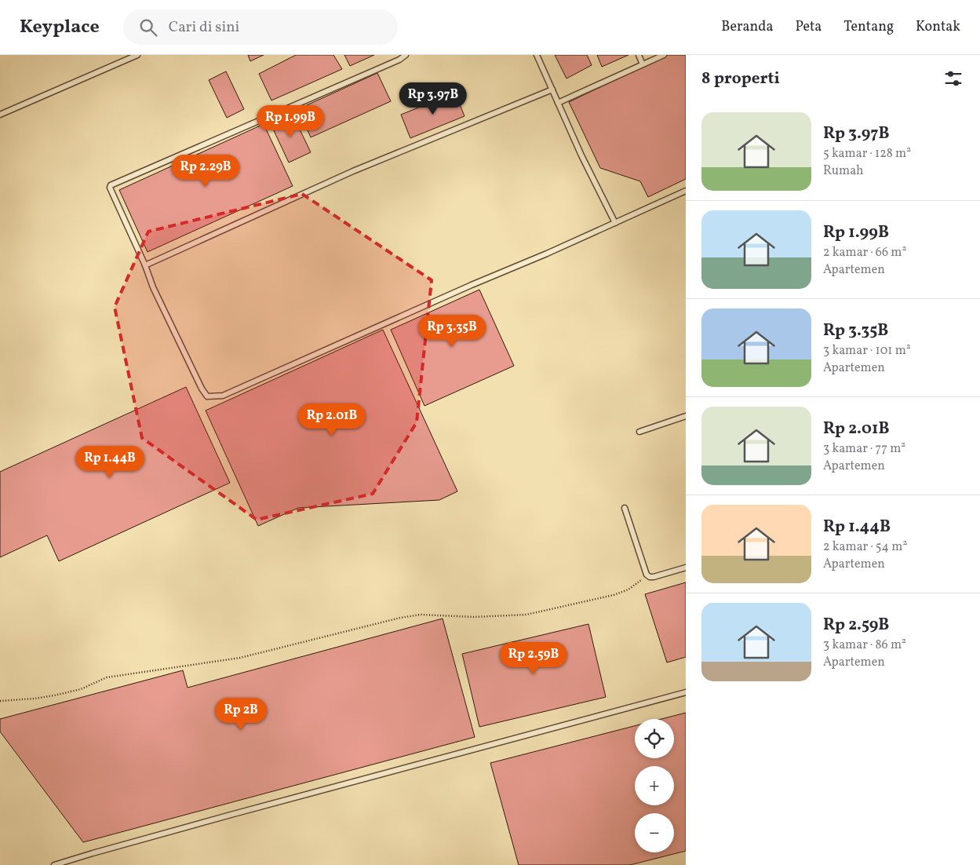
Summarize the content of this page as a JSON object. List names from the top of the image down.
{
  "page": {
    "header": "Keyplace",
    "search": "Cari di sini",
    "nav": [
      "Beranda",
      "Peta",
      "Tentang",
      "Kontak"
    ],
    "heading": "8 properti",
    "price": [
      "Rp 3.97B",
      "Rp 1.99B",
      "Rp 2.29B",
      "Rp 3.35B",
      "Rp 2.01B",
      "Rp 1.44B",
      "Rp 2.59B",
      "Rp 2B"
    ],
    "list": [
      {
        "name": "Rp 3.97B",
        "note": "5 kamar · 128 m² · Rumah"
      },
      {
        "name": "Rp 1.99B",
        "note": "2 kamar · 66 m² · Apartemen"
      },
      {
        "name": "Rp 3.35B",
        "note": "3 kamar · 101 m² · Apartemen"
      },
      {
        "name": "Rp 2.01B",
        "note": "3 kamar · 77 m² · Apartemen"
      },
      {
        "name": "Rp 1.44B",
        "note": "2 kamar · 54 m² · Apartemen"
      },
      {
        "name": "Rp 2.59B",
        "note": "3 kamar · 86 m² · Apartemen"
      }
    ],
    "map_buttons": ["+", "−"]
  }
}
